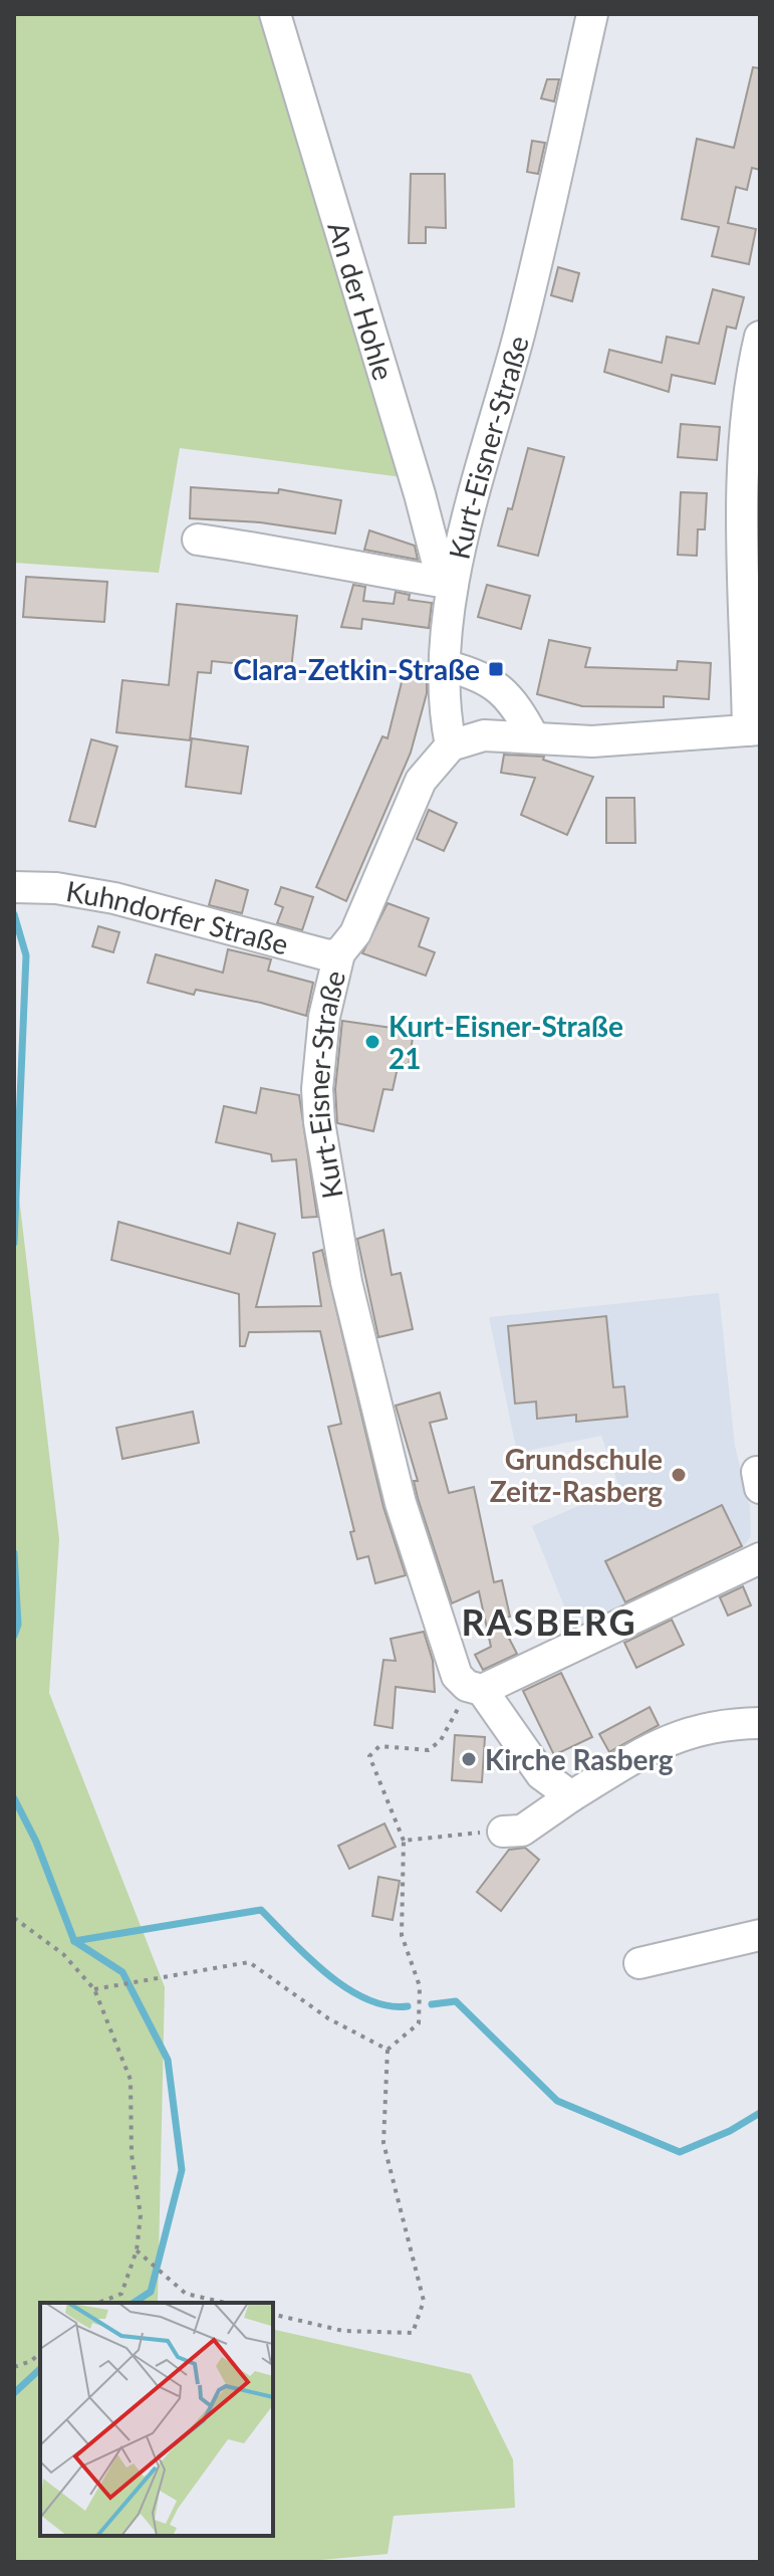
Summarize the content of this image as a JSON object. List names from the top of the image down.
{
  "streets": {
    "street": ["An der Hohle", "Kurt-Eisner-Straße", "Kuhndorfer Straße"]
  },
  "crossings": [
    ["An der Hohle", "Kurt-Eisner-Straße"],
    ["Kurt-Eisner-Straße", "Kuhndorfer Straße"]
  ],
  "districts": ["RASBERG"],
  "places": {
    "transit": ["Clara-Zetkin-Straße"],
    "other": ["Kurt-Eisner-Straße 21", "Grundschule Zeitz-Rasberg", "Kirche Rasberg"]
  }
}
